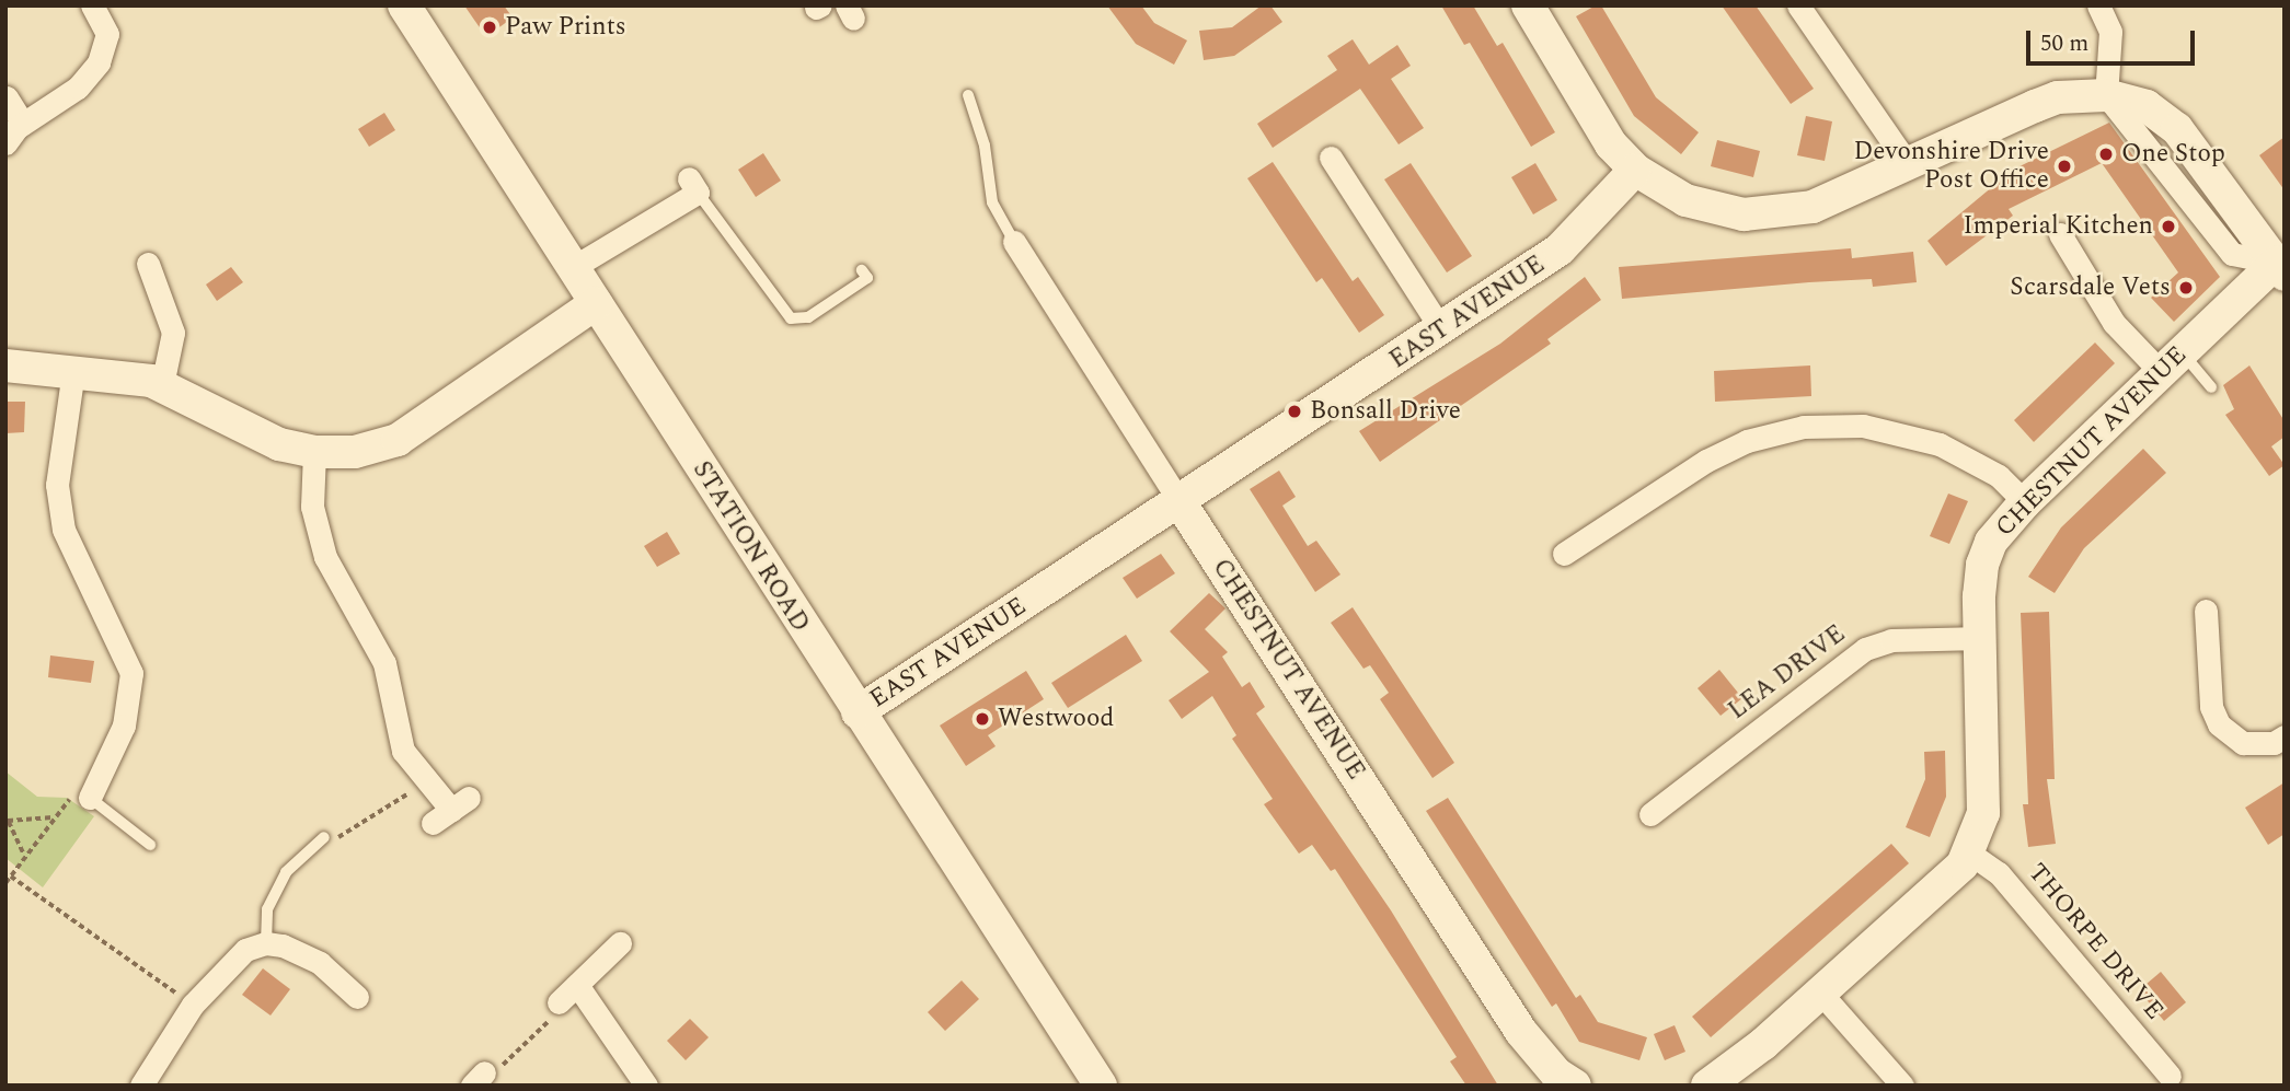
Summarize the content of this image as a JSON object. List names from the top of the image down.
{
  "streets": {
    "street": [
      "EAST AVENUE",
      "CHESTNUT AVENUE",
      "STATION ROAD",
      "LEA DRIVE",
      "THORPE DRIVE"
    ]
  },
  "crossings": [
    ["EAST AVENUE", "CHESTNUT AVENUE"],
    ["EAST AVENUE", "STATION ROAD"],
    ["CHESTNUT AVENUE", "LEA DRIVE"],
    ["CHESTNUT AVENUE", "THORPE DRIVE"]
  ],
  "places": [
    "Paw Prints",
    "One Stop",
    "Devonshire Drive Post Office",
    "Imperial Kitchen",
    "Scarsdale Vets",
    "Bonsall Drive",
    "Westwood"
  ],
  "scale_bar": "50 m"
}
